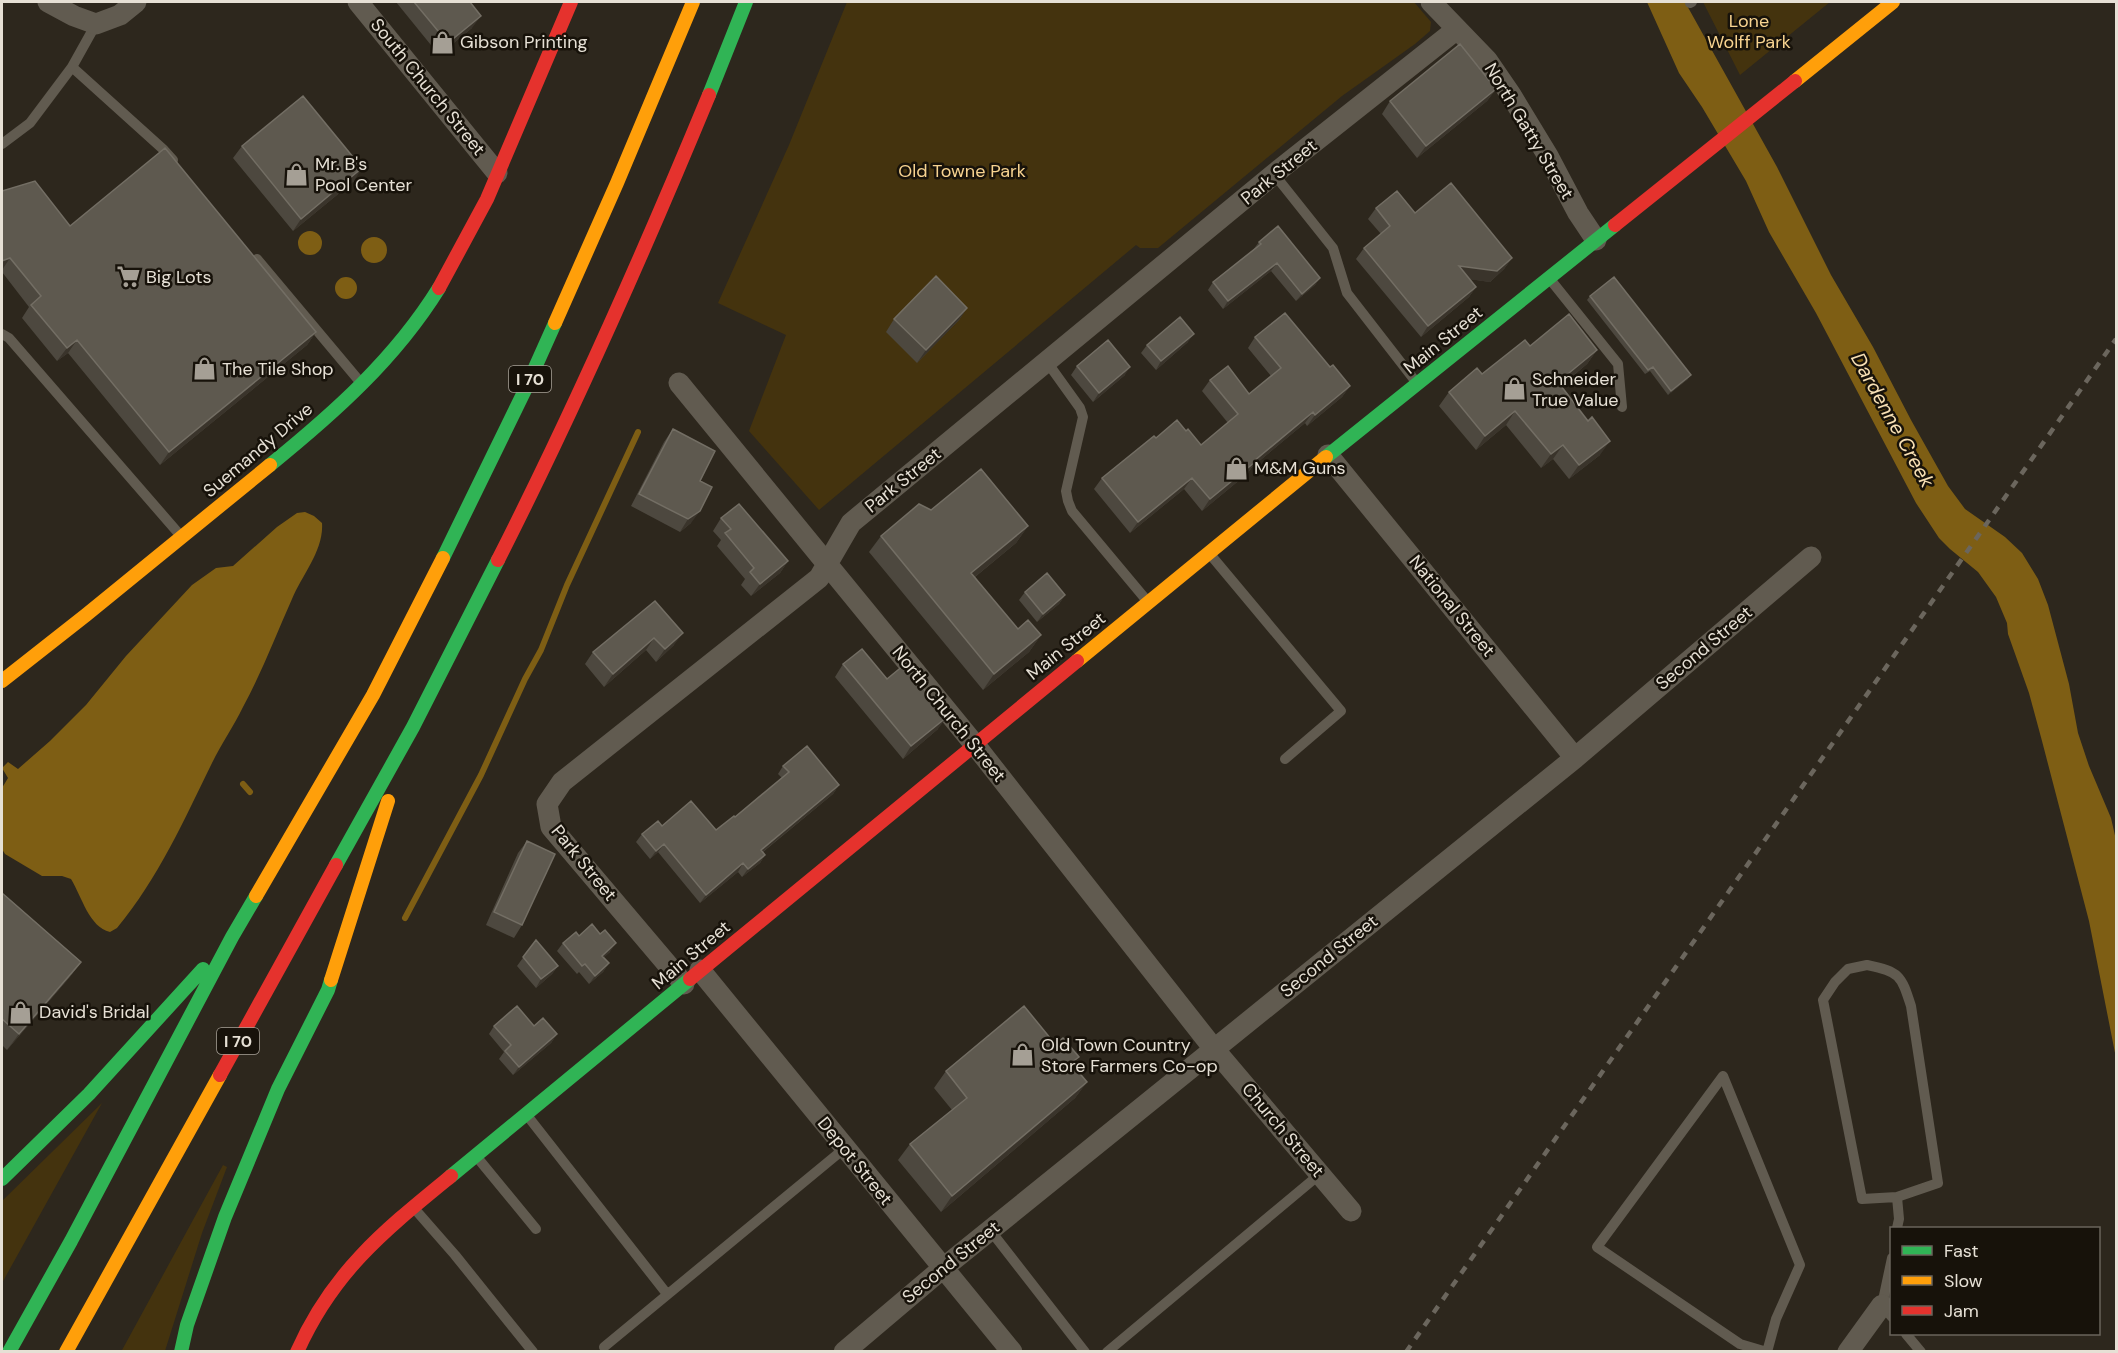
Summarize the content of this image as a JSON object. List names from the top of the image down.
{
  "streets": {
    "main road": ["Main Street", "I 70", "Suemandy Drive"],
    "street": [
      "South Church Street",
      "North Gatty Street",
      "Park Street",
      "National Street",
      "Second Street",
      "North Church Street",
      "Church Street",
      "Depot Street"
    ]
  },
  "crossings": [
    ["South Church Street", "Suemandy Drive"],
    ["North Gatty Street", "Park Street"],
    ["North Gatty Street", "Main Street"],
    ["Park Street", "Main Street"],
    ["Park Street", "North Church Street"],
    ["Main Street", "National Street"],
    ["Main Street", "North Church Street"],
    ["Main Street", "Depot Street"],
    ["National Street", "Second Street"],
    ["Second Street", "North Church Street"],
    ["Second Street", "Church Street"],
    ["Second Street", "Depot Street"],
    ["North Church Street", "Church Street"]
  ],
  "water": ["Dardenne Creek"],
  "parks": ["Lone Wolff Park", "Old Towne Park"],
  "places": {
    "shop": [
      "Gibson Printing",
      "Mr. B's Pool Center",
      "The Tile Shop",
      "Schneider True Value",
      "M&M Guns",
      "David's Bridal",
      "Old Town Country Store Farmers Co-op"
    ],
    "supermarket": ["Big Lots"]
  },
  "legend": ["Fast", "Slow", "Jam"]
}
